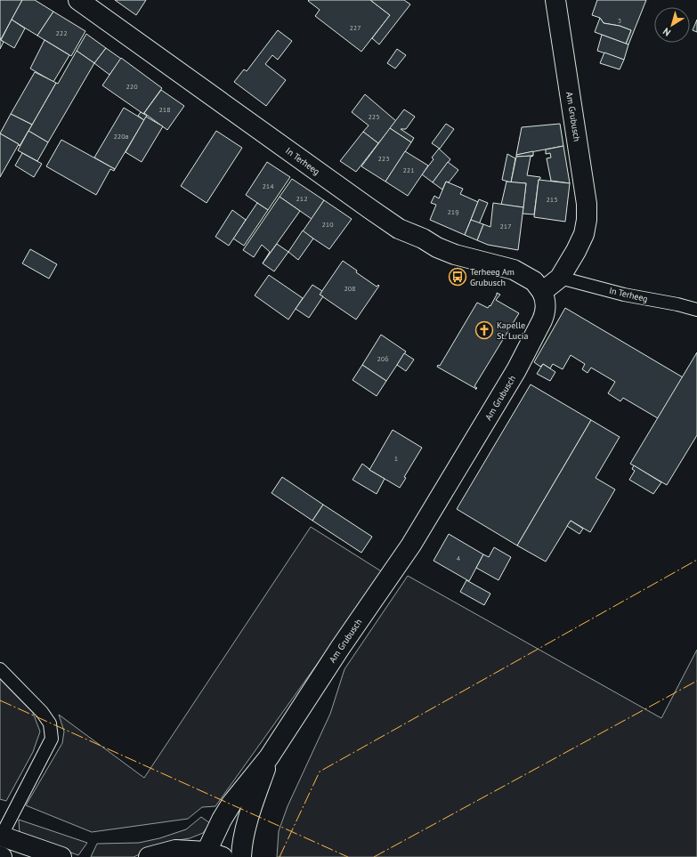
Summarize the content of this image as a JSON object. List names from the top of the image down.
{
  "streets": {
    "street": ["Am Grubusch", "In Terheeg"]
  },
  "crossings": [
    ["Am Grubusch", "In Terheeg"]
  ],
  "places": {
    "bus stop": ["Terheeg Am Grubusch"],
    "church": ["Kapelle St. Lucia"]
  },
  "house_numbers": [
    "3",
    "227",
    "222",
    "220",
    "218",
    "225",
    "220a",
    "223",
    "221",
    "214",
    "212",
    "215",
    "219",
    "210",
    "217",
    "208",
    "206",
    "1",
    "4"
  ],
  "north": "bottom left"
}
